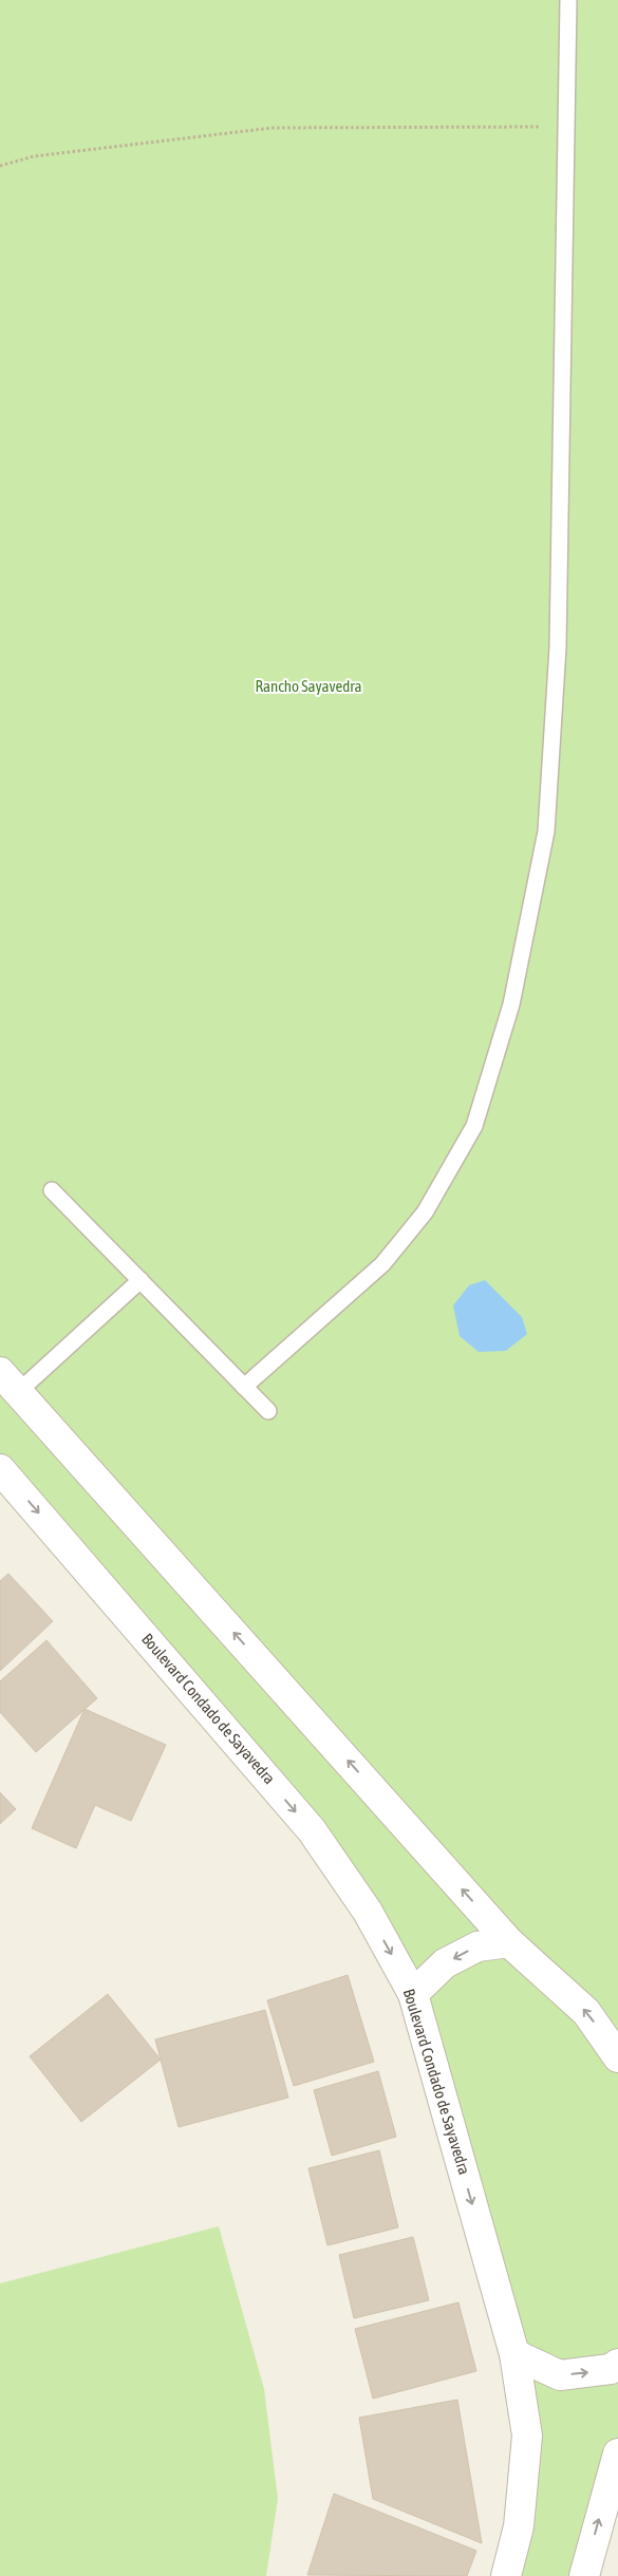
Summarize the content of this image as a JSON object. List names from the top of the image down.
{
  "streets": {
    "street": ["Boulevard Condado de Sayavedra"]
  },
  "parks": ["Rancho Sayavedra"]
}
